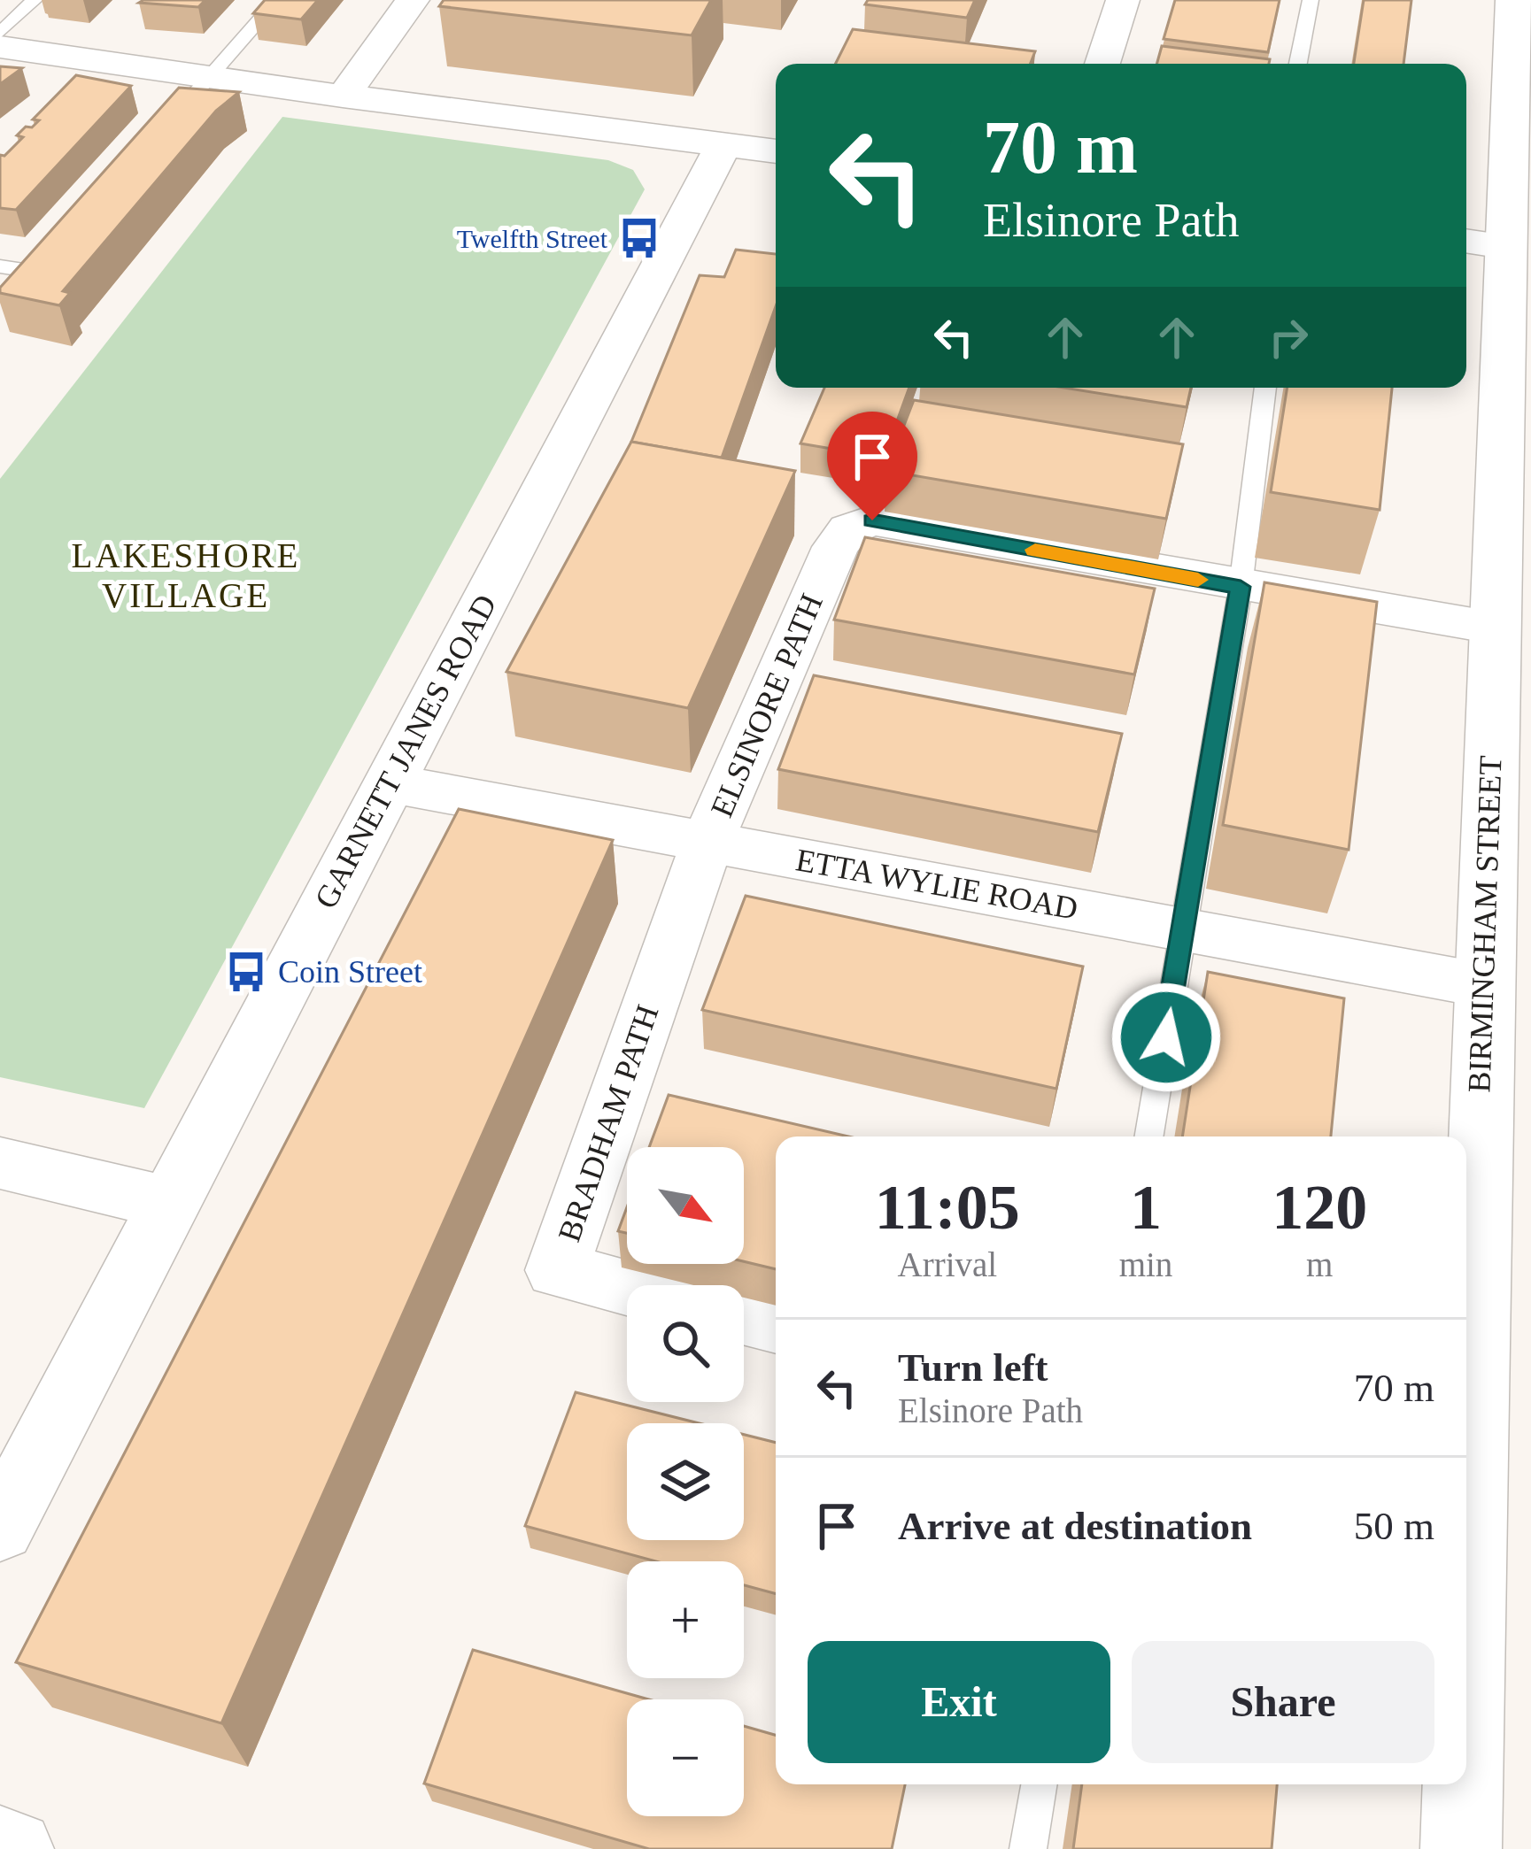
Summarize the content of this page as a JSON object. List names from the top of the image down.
{
  "streets": {
    "street": [
      "ELSINORE PATH",
      "GARNETT JANES ROAD",
      "ETTA WYLIE ROAD",
      "BIRMINGHAM STREET",
      "BRADHAM PATH"
    ]
  },
  "crossings": [
    ["ELSINORE PATH", "ETTA WYLIE ROAD"],
    ["ELSINORE PATH", "BIRMINGHAM STREET"],
    ["ELSINORE PATH", "BRADHAM PATH"],
    ["GARNETT JANES ROAD", "ETTA WYLIE ROAD"],
    ["ETTA WYLIE ROAD", "BIRMINGHAM STREET"],
    ["ETTA WYLIE ROAD", "BRADHAM PATH"]
  ],
  "districts": ["LAKESHORE VILLAGE"],
  "places": {
    "bus stop": ["Twelfth Street", "Coin Street"]
  },
  "north": "bottom right",
  "page": {
    "turn": ["70 m", "Elsinore Path"],
    "eta": [
      "11:05",
      "Arrival",
      "1",
      "min",
      "120",
      "m"
    ],
    "map_buttons": ["+", "−"],
    "list": [
      {
        "name": "Turn left",
        "note": "Elsinore Path",
        "value": "70 m"
      },
      {
        "name": "Arrive at destination",
        "value": "50 m"
      }
    ],
    "buttons": ["Exit", "Share"]
  }
}
